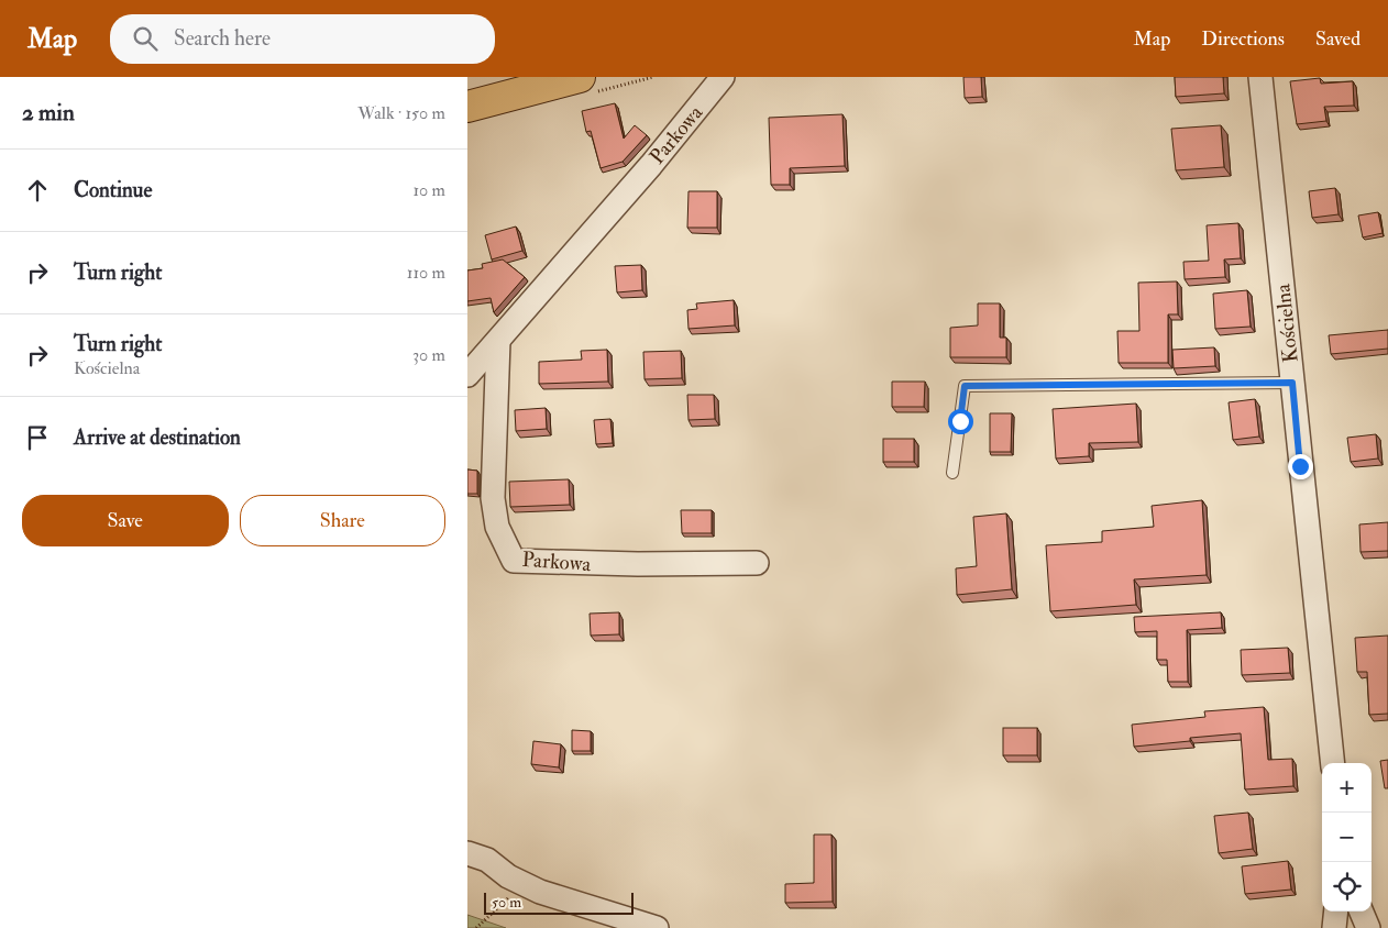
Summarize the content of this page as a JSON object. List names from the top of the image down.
{
  "streets": {
    "street": ["Parkowa", "Kościelna"]
  },
  "scale_bar": "50 m",
  "page": {
    "header": "Map",
    "search": "Search here",
    "nav": ["Map", "Directions", "Saved"],
    "heading": ["2 min", "Walk · 150 m"],
    "list": [
      ["Continue", "10 m"],
      ["Turn right", "110 m"],
      ["Turn right", "Kościelna", "30 m"],
      "Arrive at destination"
    ],
    "buttons": ["Save", "Share"],
    "map_buttons": ["+", "−"],
    "scale": "50 m"
  }
}
